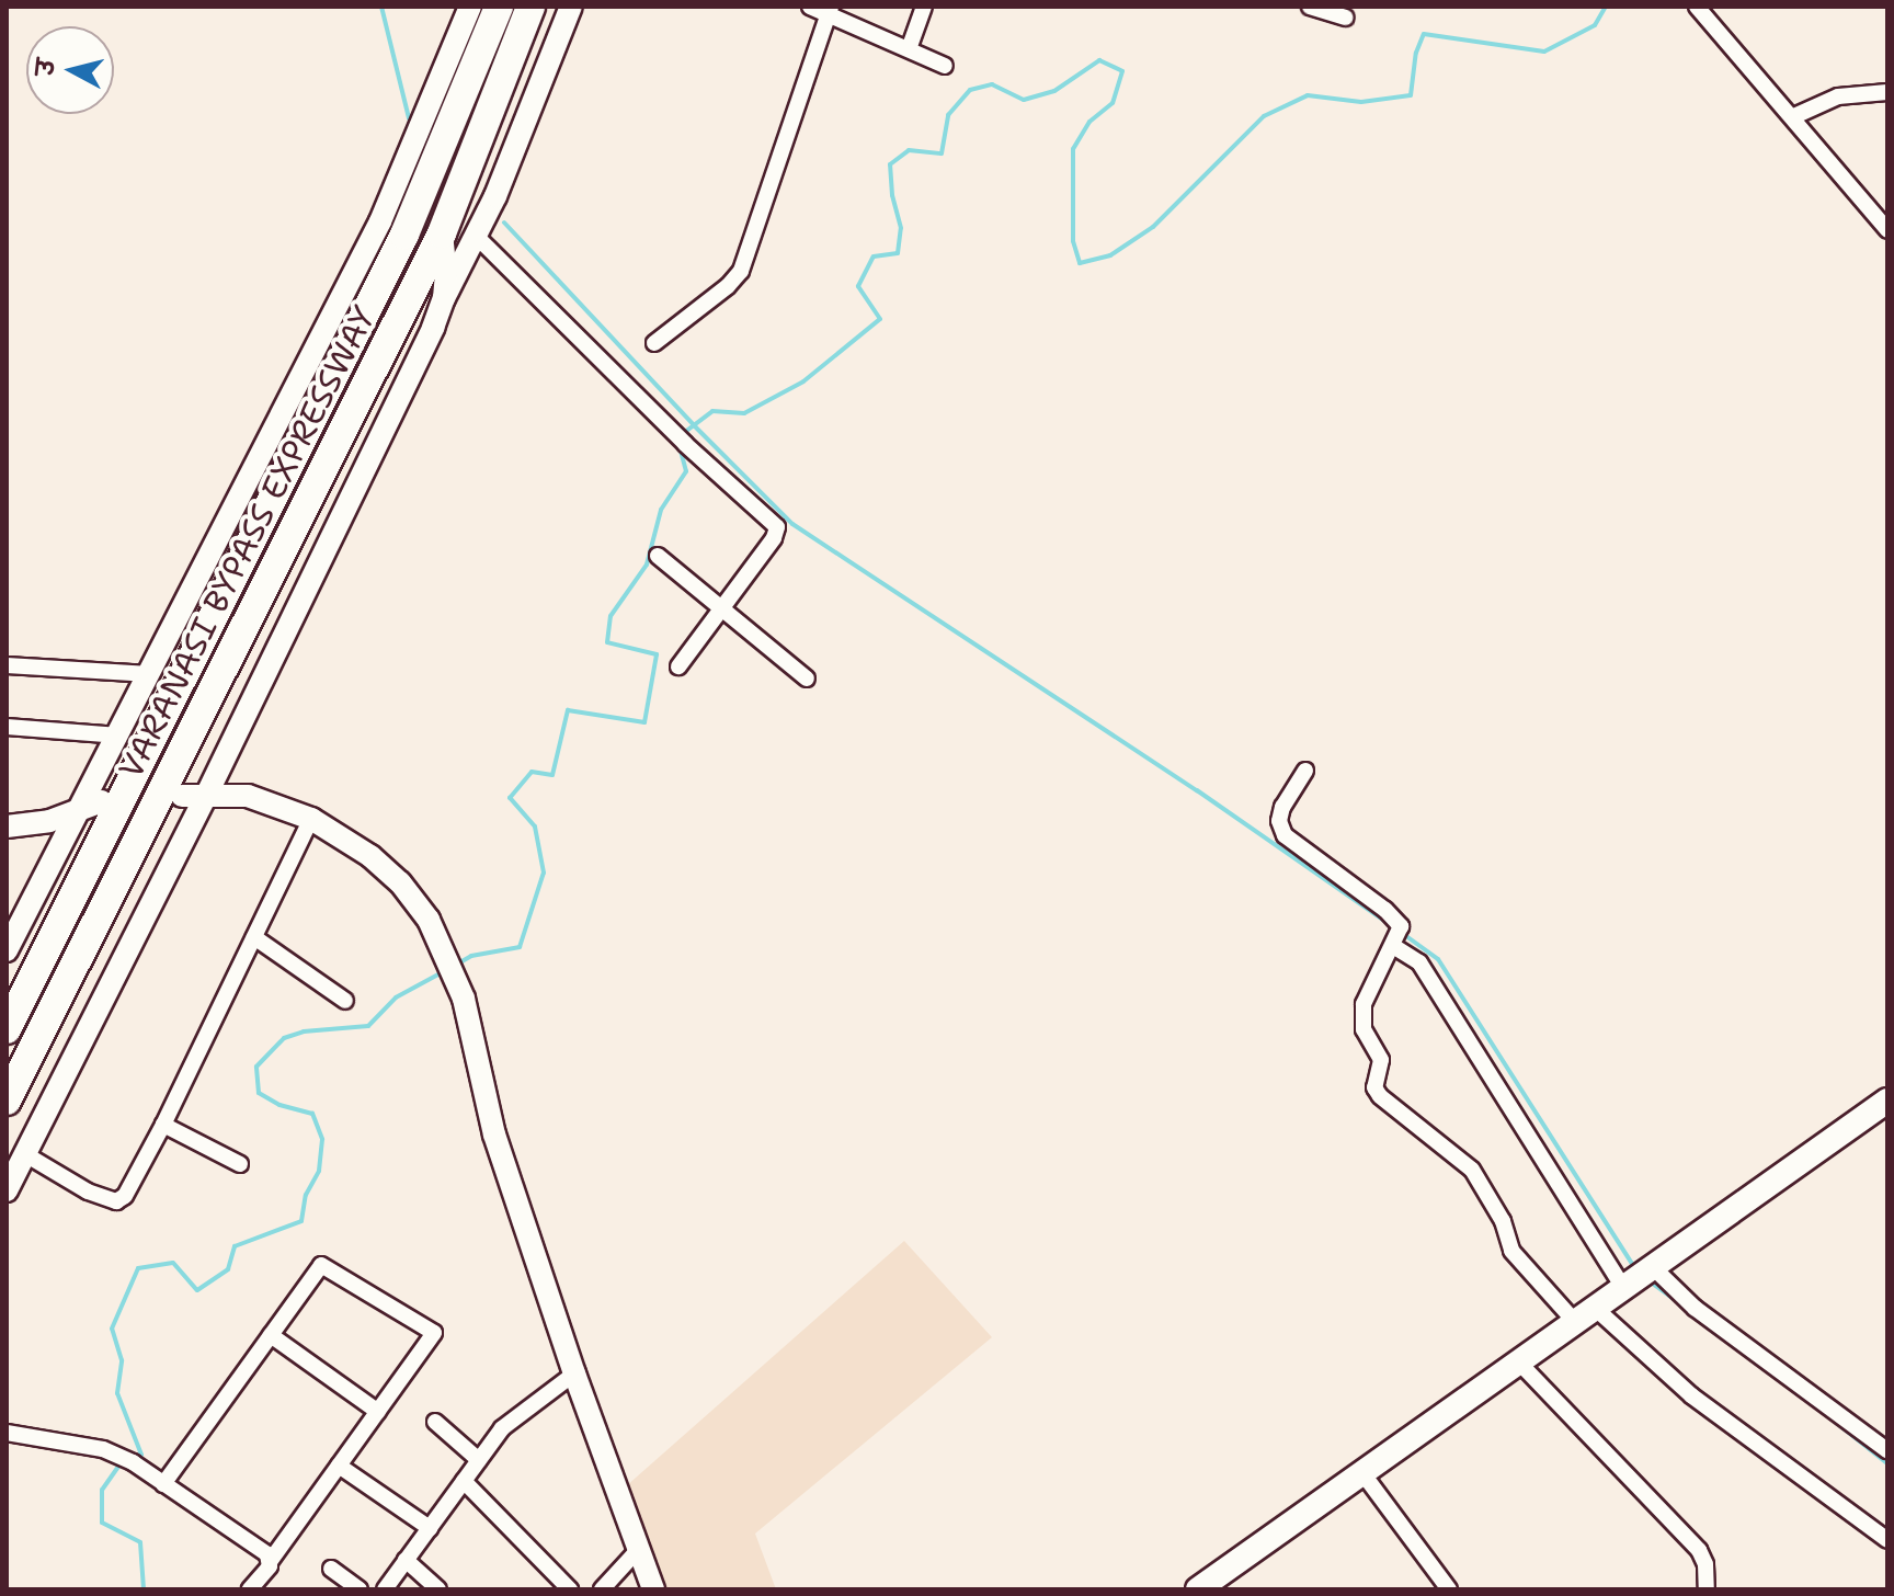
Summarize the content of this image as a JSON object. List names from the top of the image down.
{
  "streets": {
    "highway": ["VARANASI BYPASS EXPRESSWAY"]
  },
  "north": "left"
}
